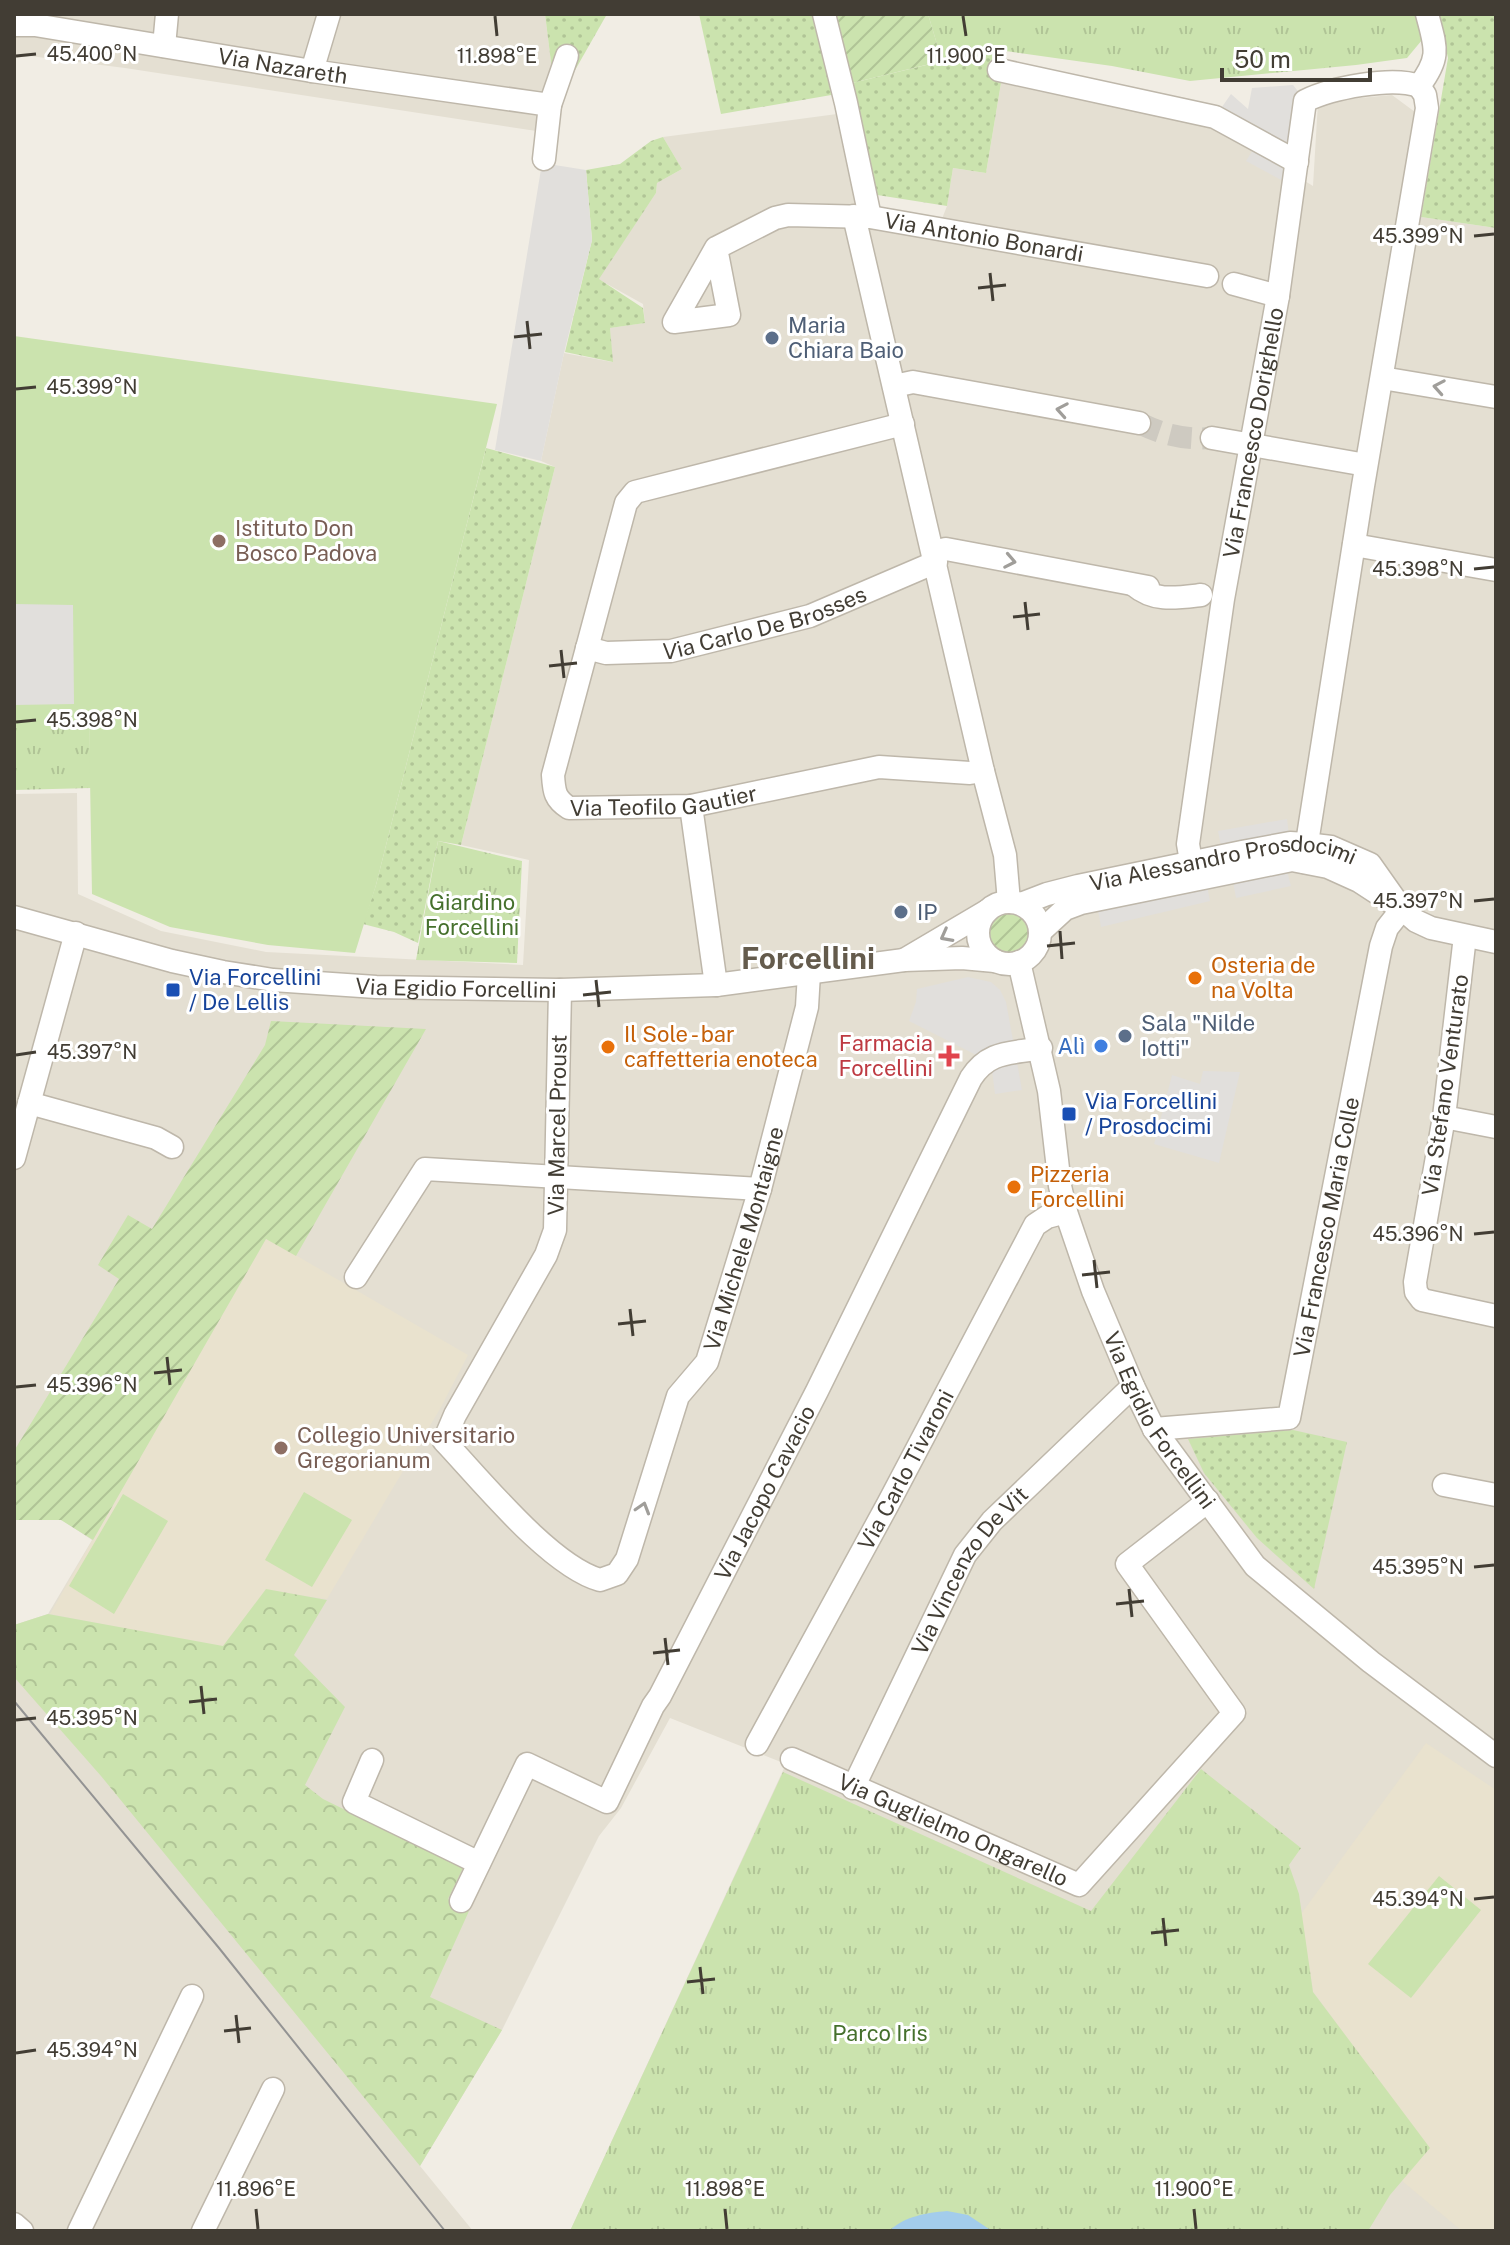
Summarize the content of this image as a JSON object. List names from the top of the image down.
{
  "streets": {
    "street": [
      "Via Nazareth",
      "Via Antonio Bonardi",
      "Via Francesco Dorighello",
      "Via Carlo De Brosses",
      "Via Teofilo Gautier",
      "Via Alessandro Prosdocimi",
      "Via Egidio Forcellini",
      "Via Stefano Venturato",
      "Via Marcel Proust",
      "Via Francesco Maria Colle",
      "Via Michele Montaigne",
      "Via Carlo Tivaroni",
      "Via Jacopo Cavacio",
      "Via Vincenzo De Vit",
      "Via Guglielmo Ongarello"
    ]
  },
  "crossings": [
    ["Via Antonio Bonardi", "Via Carlo De Brosses"],
    ["Via Antonio Bonardi", "Via Teofilo Gautier"],
    ["Via Antonio Bonardi", "Via Alessandro Prosdocimi"],
    ["Via Antonio Bonardi", "Via Egidio Forcellini"],
    ["Via Francesco Dorighello", "Via Alessandro Prosdocimi"],
    ["Via Carlo De Brosses", "Via Teofilo Gautier"],
    ["Via Alessandro Prosdocimi", "Via Egidio Forcellini"],
    ["Via Alessandro Prosdocimi", "Via Stefano Venturato"],
    ["Via Alessandro Prosdocimi", "Via Francesco Maria Colle"],
    ["Via Egidio Forcellini", "Via Marcel Proust"],
    ["Via Egidio Forcellini", "Via Francesco Maria Colle"],
    ["Via Egidio Forcellini", "Via Michele Montaigne"],
    ["Via Egidio Forcellini", "Via Carlo Tivaroni"],
    ["Via Egidio Forcellini", "Via Jacopo Cavacio"],
    ["Via Egidio Forcellini", "Via Vincenzo De Vit"],
    ["Via Egidio Forcellini", "Via Guglielmo Ongarello"],
    ["Via Marcel Proust", "Via Michele Montaigne"],
    ["Via Vincenzo De Vit", "Via Guglielmo Ongarello"]
  ],
  "one_way": ["Via Michele Montaigne"],
  "districts": ["Forcellini"],
  "parks": ["Giardino Forcellini", "Parco Iris"],
  "places": {
    "other": [
      "Maria Chiara Baio",
      "Istituto Don Bosco Padova",
      "IP",
      "Osteria de na Volta",
      "Sala \"Nilde Iotti\"",
      "Alì",
      "Il Sole - bar caffetteria enoteca",
      "Pizzeria Forcellini",
      "Collegio Universitario Gregorianum"
    ],
    "transit": ["Via Forcellini / De Lellis", "Via Forcellini / Prosdocimi"],
    "health": ["Farmacia Forcellini"]
  },
  "scale_bar": "50 m",
  "coordinates": [
    "45.400°N",
    "11.898°E",
    "11.900°E",
    "45.399°N",
    "45.398°N",
    "45.397°N",
    "45.396°N",
    "45.395°N",
    "45.394°N",
    "11.896°E"
  ]
}
